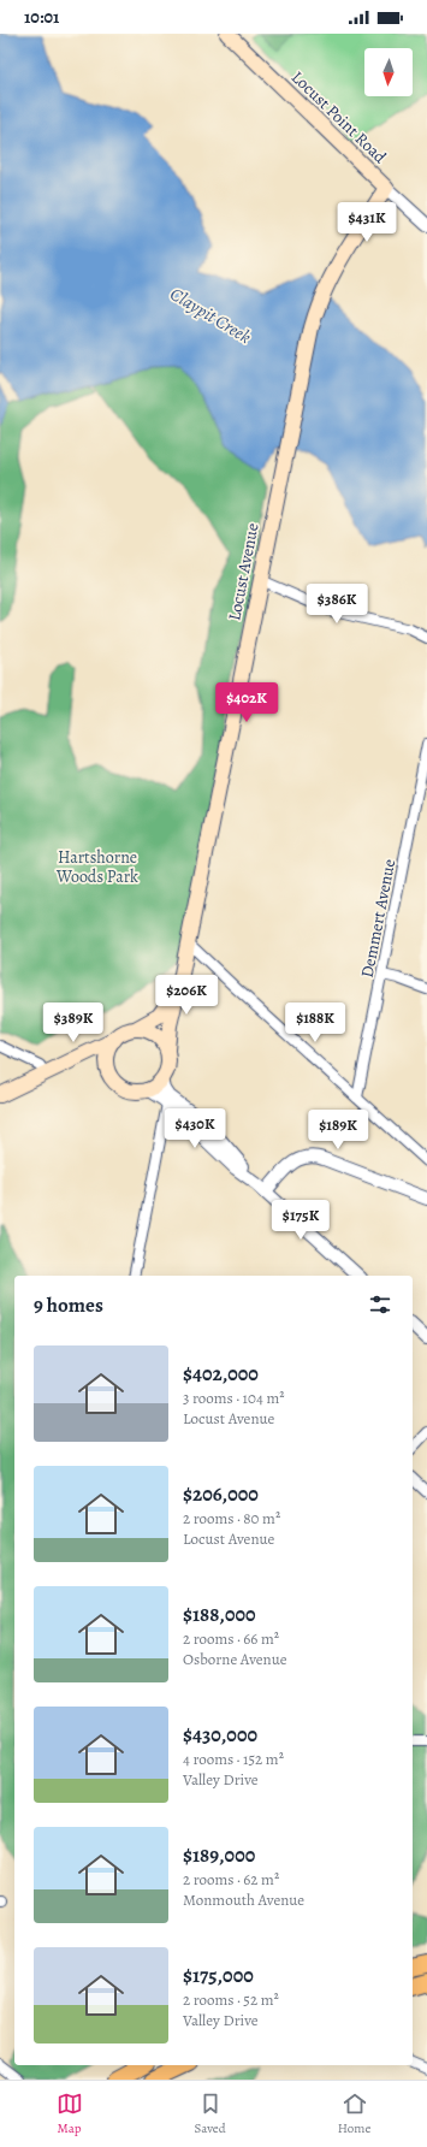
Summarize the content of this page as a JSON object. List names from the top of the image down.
{
  "streets": {
    "main road": ["Locust Point Road", "Locust Avenue"],
    "street": ["Demmert Avenue"]
  },
  "crossings": [
    ["Locust Point Road", "Locust Avenue"]
  ],
  "water": ["Claypit Creek"],
  "parks": ["Hartshorne Woods Park"],
  "north": "bottom",
  "page": {
    "status": "10:01",
    "price": [
      "$431K",
      "$386K",
      "$402K",
      "$206K",
      "$389K",
      "$188K",
      "$430K",
      "$189K",
      "$175K"
    ],
    "heading": "9 homes",
    "list": [
      {
        "name": "$402,000",
        "note": "3 rooms · 104 m² · Locust Avenue"
      },
      {
        "name": "$206,000",
        "note": "2 rooms · 80 m² · Locust Avenue"
      },
      {
        "name": "$188,000",
        "note": "2 rooms · 66 m² · Osborne Avenue"
      },
      {
        "name": "$430,000",
        "note": "4 rooms · 152 m² · Valley Drive"
      },
      {
        "name": "$189,000",
        "note": "2 rooms · 62 m² · Monmouth Avenue"
      },
      {
        "name": "$175,000",
        "note": "2 rooms · 52 m² · Valley Drive"
      }
    ],
    "tabs": ["Map", "Saved", "Home"]
  }
}
